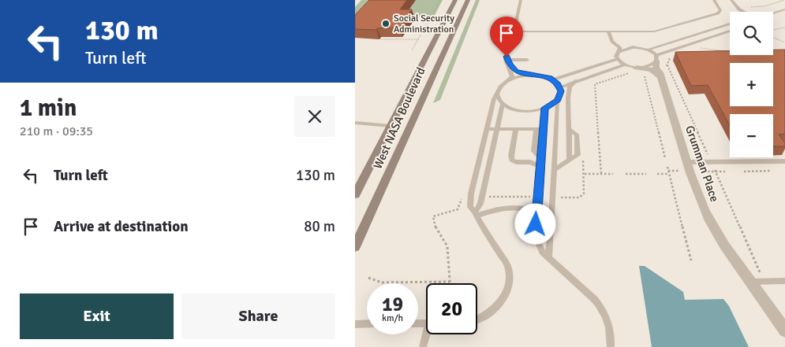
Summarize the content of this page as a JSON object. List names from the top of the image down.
{
  "streets": {
    "main road": ["West NASA Boulevard"],
    "street": ["Grumman Place"]
  },
  "places": ["Social Security Administration"],
  "page": {
    "turn": ["130 m", "Turn left"],
    "map_buttons": ["+", "−"],
    "heading": ["1 min", "210 m · 09:35"],
    "list": [
      {
        "name": "Turn left",
        "value": "130 m"
      },
      {
        "name": "Arrive at destination",
        "value": "80 m"
      }
    ],
    "speed": "19 km/h",
    "limit": "20",
    "buttons": ["Exit", "Share"]
  }
}
